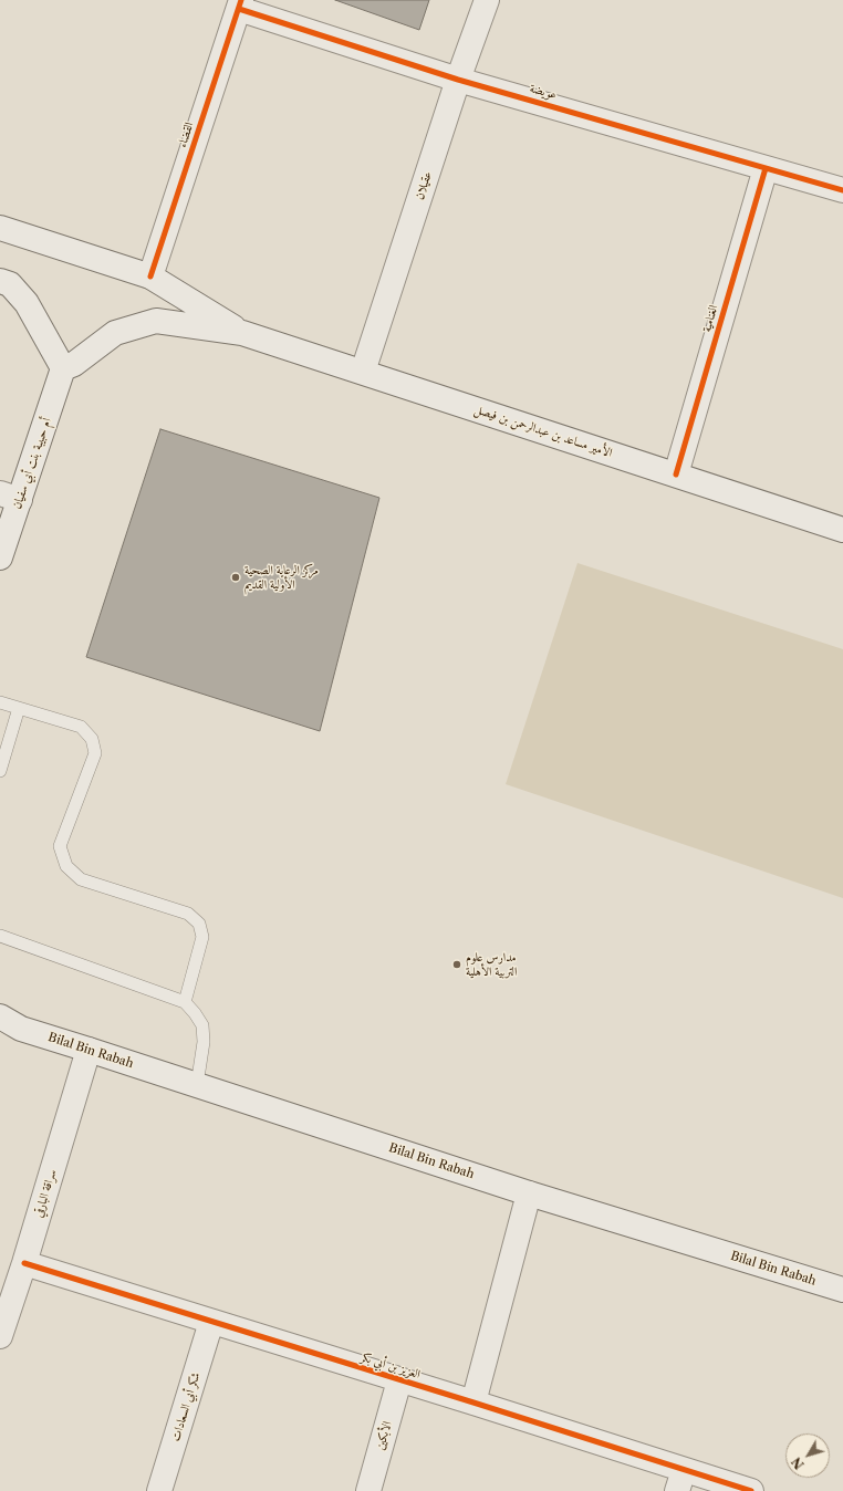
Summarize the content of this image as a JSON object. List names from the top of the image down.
{
  "streets": {
    "street": [
      "عويضة",
      "القضاء",
      "عقيلان",
      "الغنامية",
      "الأمير مساعد بن عبدالرحمن بن فيصل",
      "أم حبيبة بنت أبي سفيان",
      "Bilal Bin Rabah",
      "سراقة البارقي",
      "العزيز بن أبي بكر",
      "شكر أبي السعادات",
      "الأبكين"
    ]
  },
  "crossings": [
    ["عويضة", "القضاء"],
    ["عويضة", "عقيلان"],
    ["عويضة", "الغنامية"],
    ["القضاء", "الأمير مساعد بن عبدالرحمن بن فيصل"],
    ["عقيلان", "الأمير مساعد بن عبدالرحمن بن فيصل"],
    ["الغنامية", "الأمير مساعد بن عبدالرحمن بن فيصل"],
    ["الأمير مساعد بن عبدالرحمن بن فيصل", "أم حبيبة بنت أبي سفيان"],
    ["Bilal Bin Rabah", "سراقة البارقي"],
    ["سراقة البارقي", "العزيز بن أبي بكر"],
    ["العزيز بن أبي بكر", "شكر أبي السعادات"],
    ["العزيز بن أبي بكر", "الأبكين"]
  ],
  "places": ["مركز الرعاية الصحية الأولية القديم", "مدارس علوم التربية الأهلية"],
  "north": "bottom left"
}
